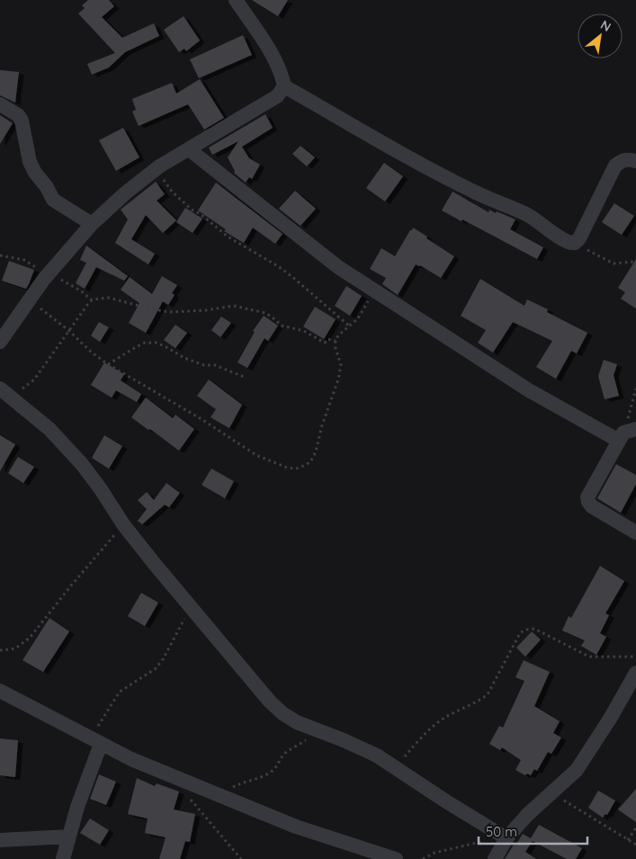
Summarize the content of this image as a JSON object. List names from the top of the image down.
{
  "scale_bar": "50 m",
  "north": "top right"
}
